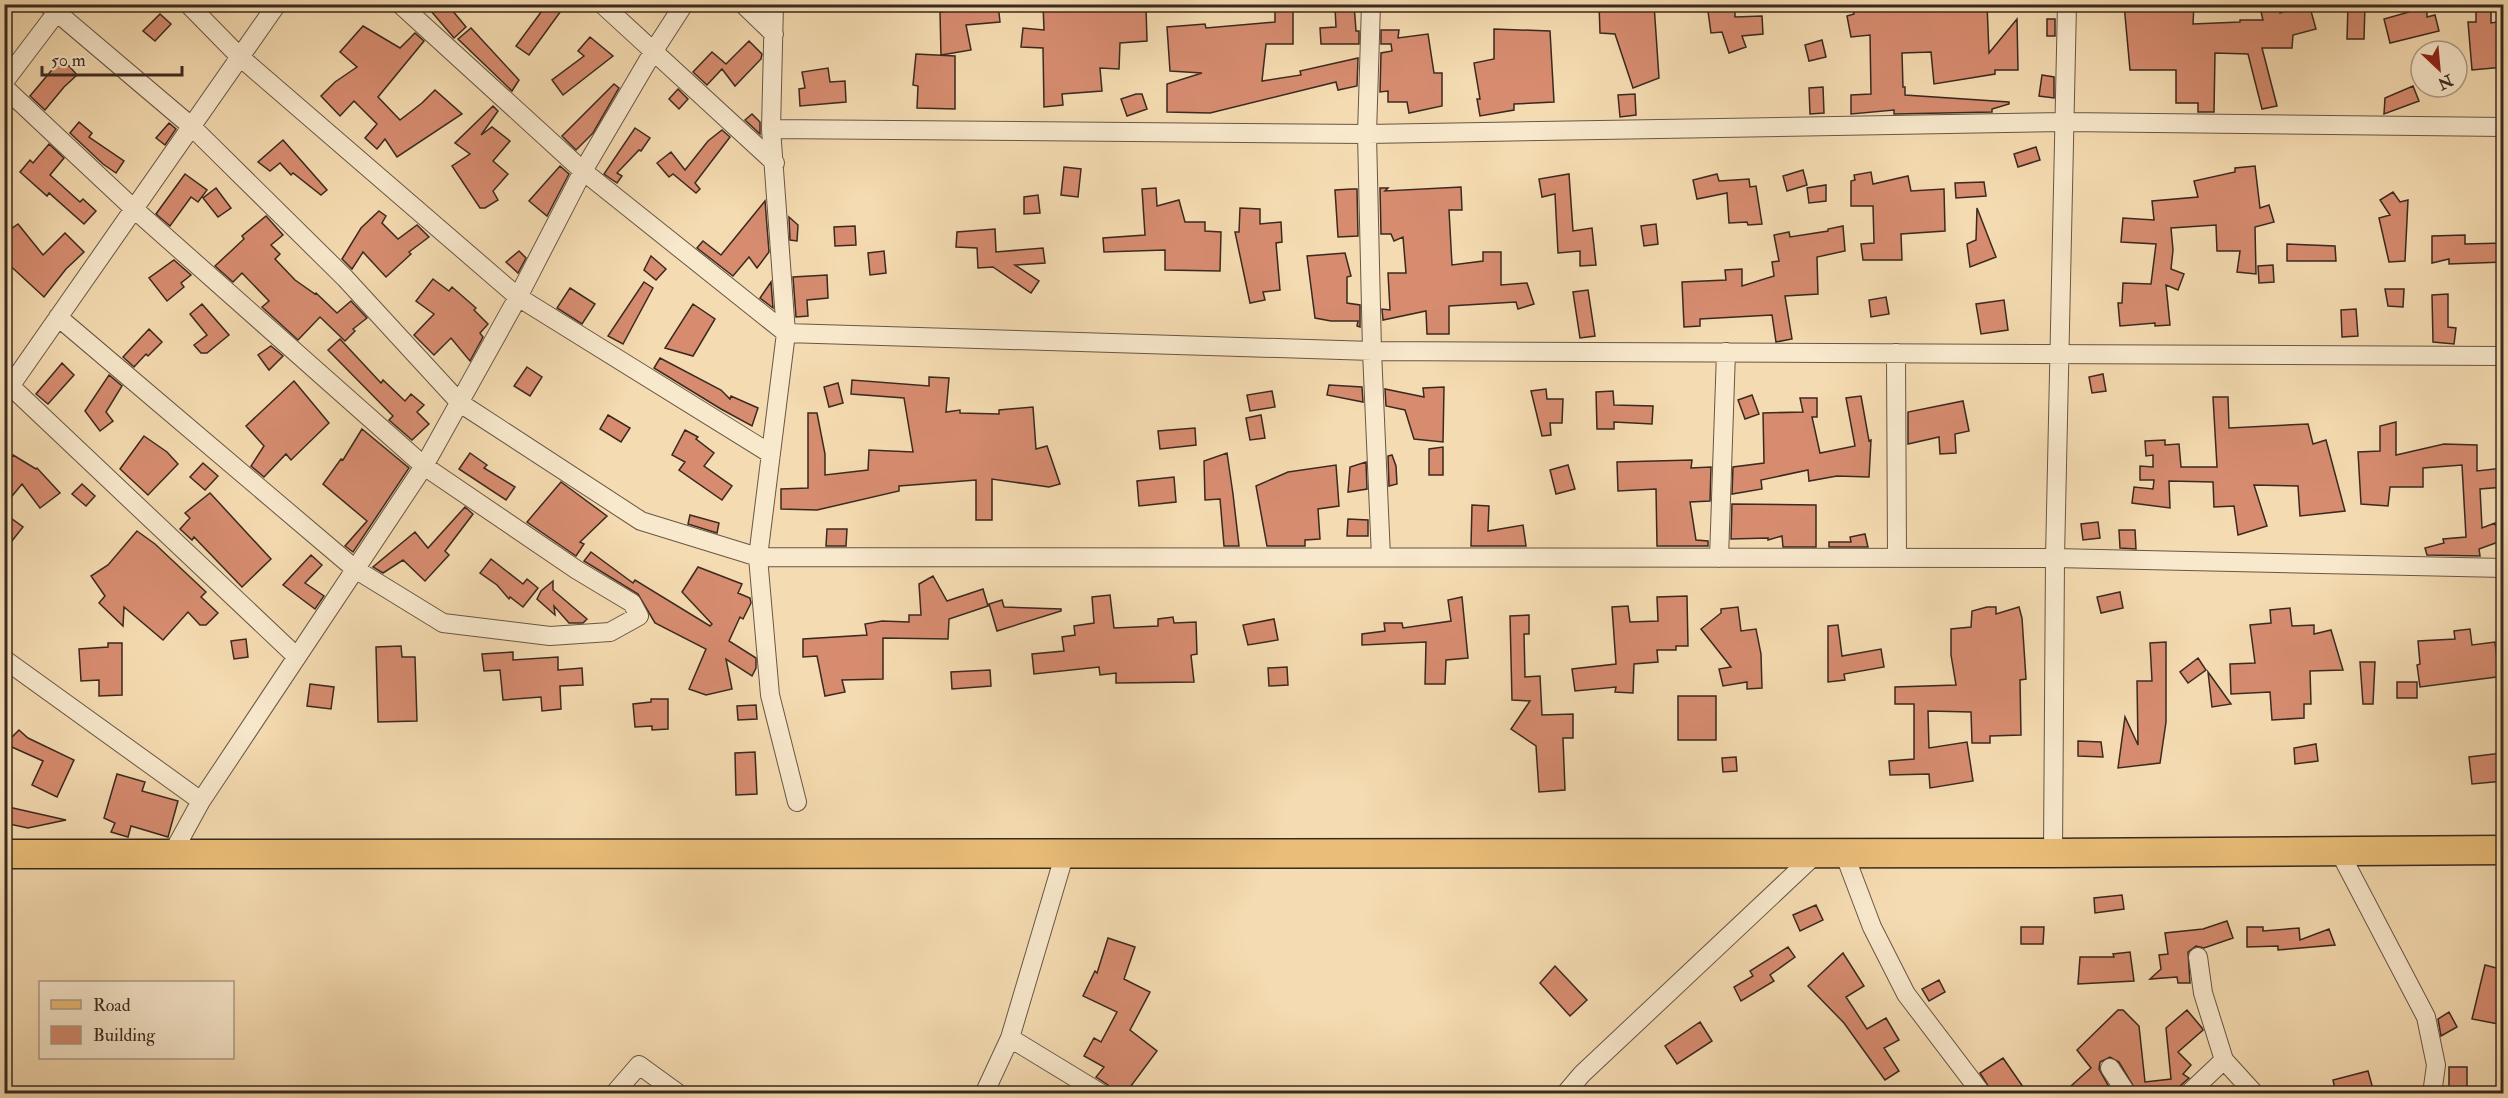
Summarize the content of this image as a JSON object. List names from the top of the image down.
{
  "legend": ["Road", "Building"],
  "scale_bar": "50 m",
  "north": "bottom right"
}
